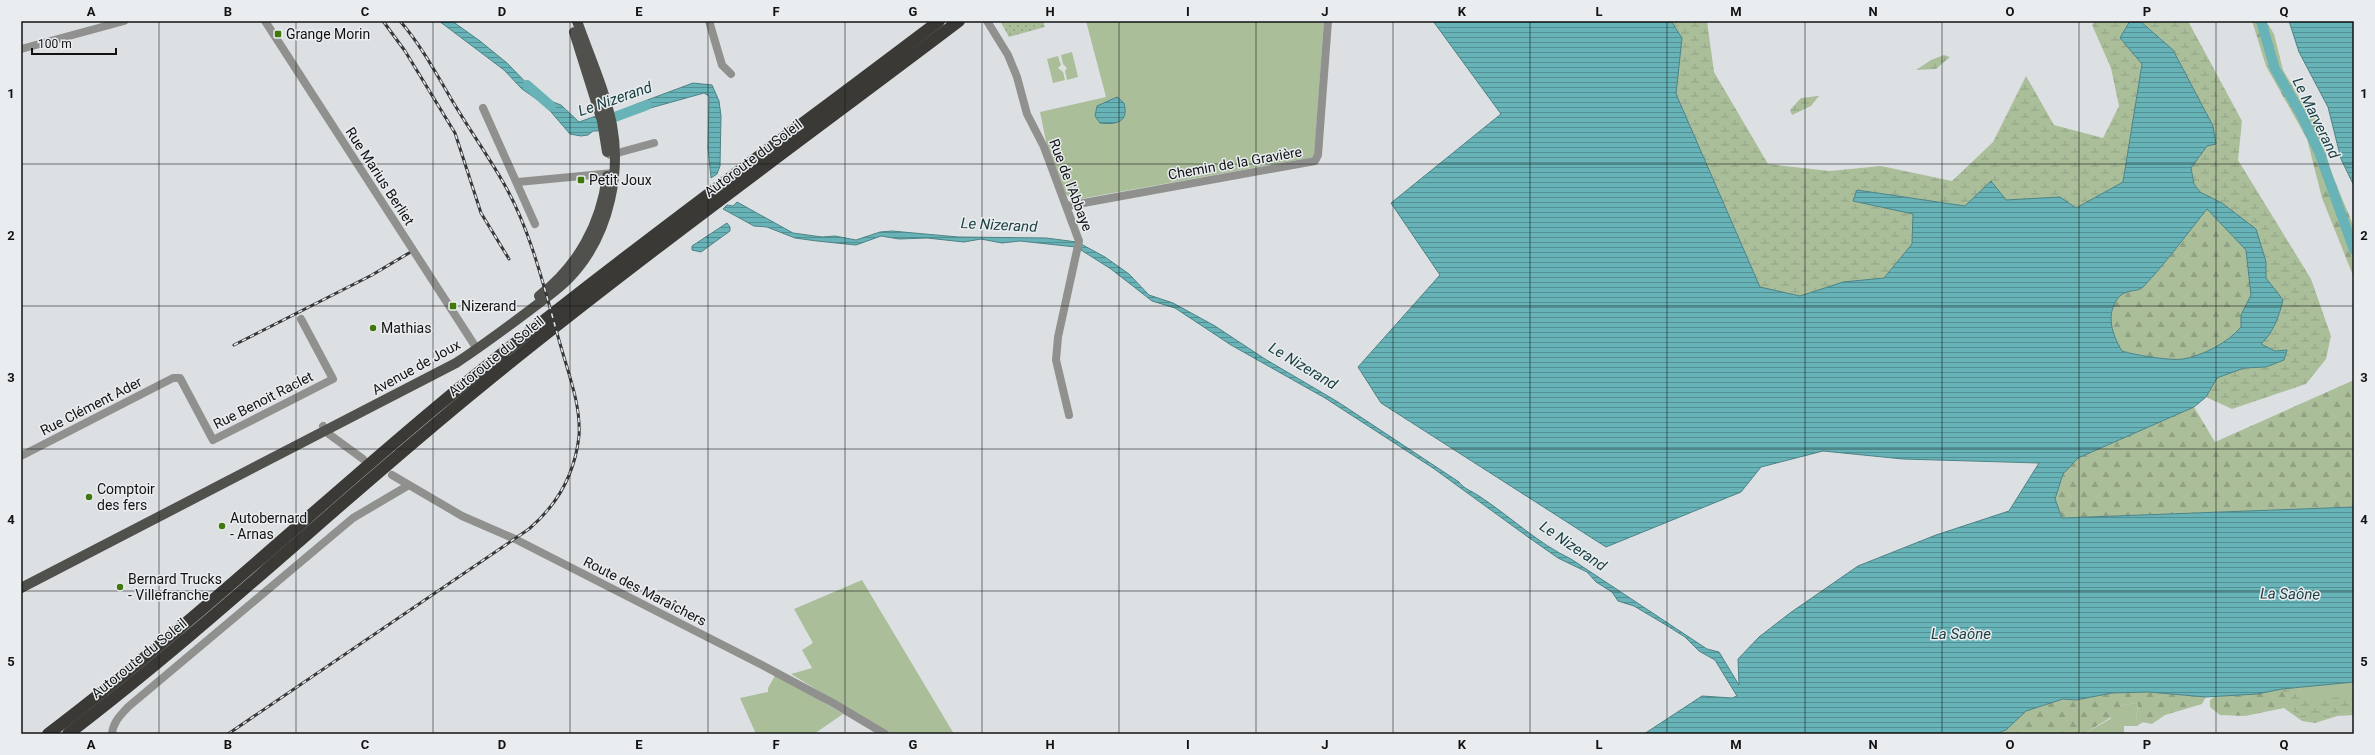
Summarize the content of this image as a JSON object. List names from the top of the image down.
{
  "streets": {
    "highway": ["Autoroute du Soleil"],
    "main road": ["Avenue de Joux"],
    "street": [
      "Chemin de la Gravière",
      "Rue Marius Berliet",
      "Rue de l'Abbaye",
      "Rue Benoit Raclet",
      "Rue Clément Ader",
      "Route des Maraîchers"
    ]
  },
  "crossings": [
    ["Chemin de la Gravière", "Rue de l'Abbaye"],
    ["Rue Marius Berliet", "Avenue de Joux"],
    ["Rue Benoit Raclet", "Rue Clément Ader"]
  ],
  "water": ["Le Nizerand", "Le Marverand", "La Saône"],
  "places": {
    "transit": ["Grange Morin", "Petit Joux", "Nizerand"],
    "other": [
      "Mathias",
      "Comptoir des fers",
      "Autobernard - Arnas",
      "Bernard Trucks - Villefranche"
    ]
  },
  "scale_bar": "100 m",
  "grid": {
    "columns": [
      "A",
      "B",
      "C",
      "D",
      "E",
      "F",
      "G",
      "H",
      "I",
      "J",
      "K",
      "L",
      "M",
      "N",
      "O",
      "P",
      "Q"
    ],
    "rows": [
      "1",
      "2",
      "3",
      "4",
      "5"
    ]
  }
}
